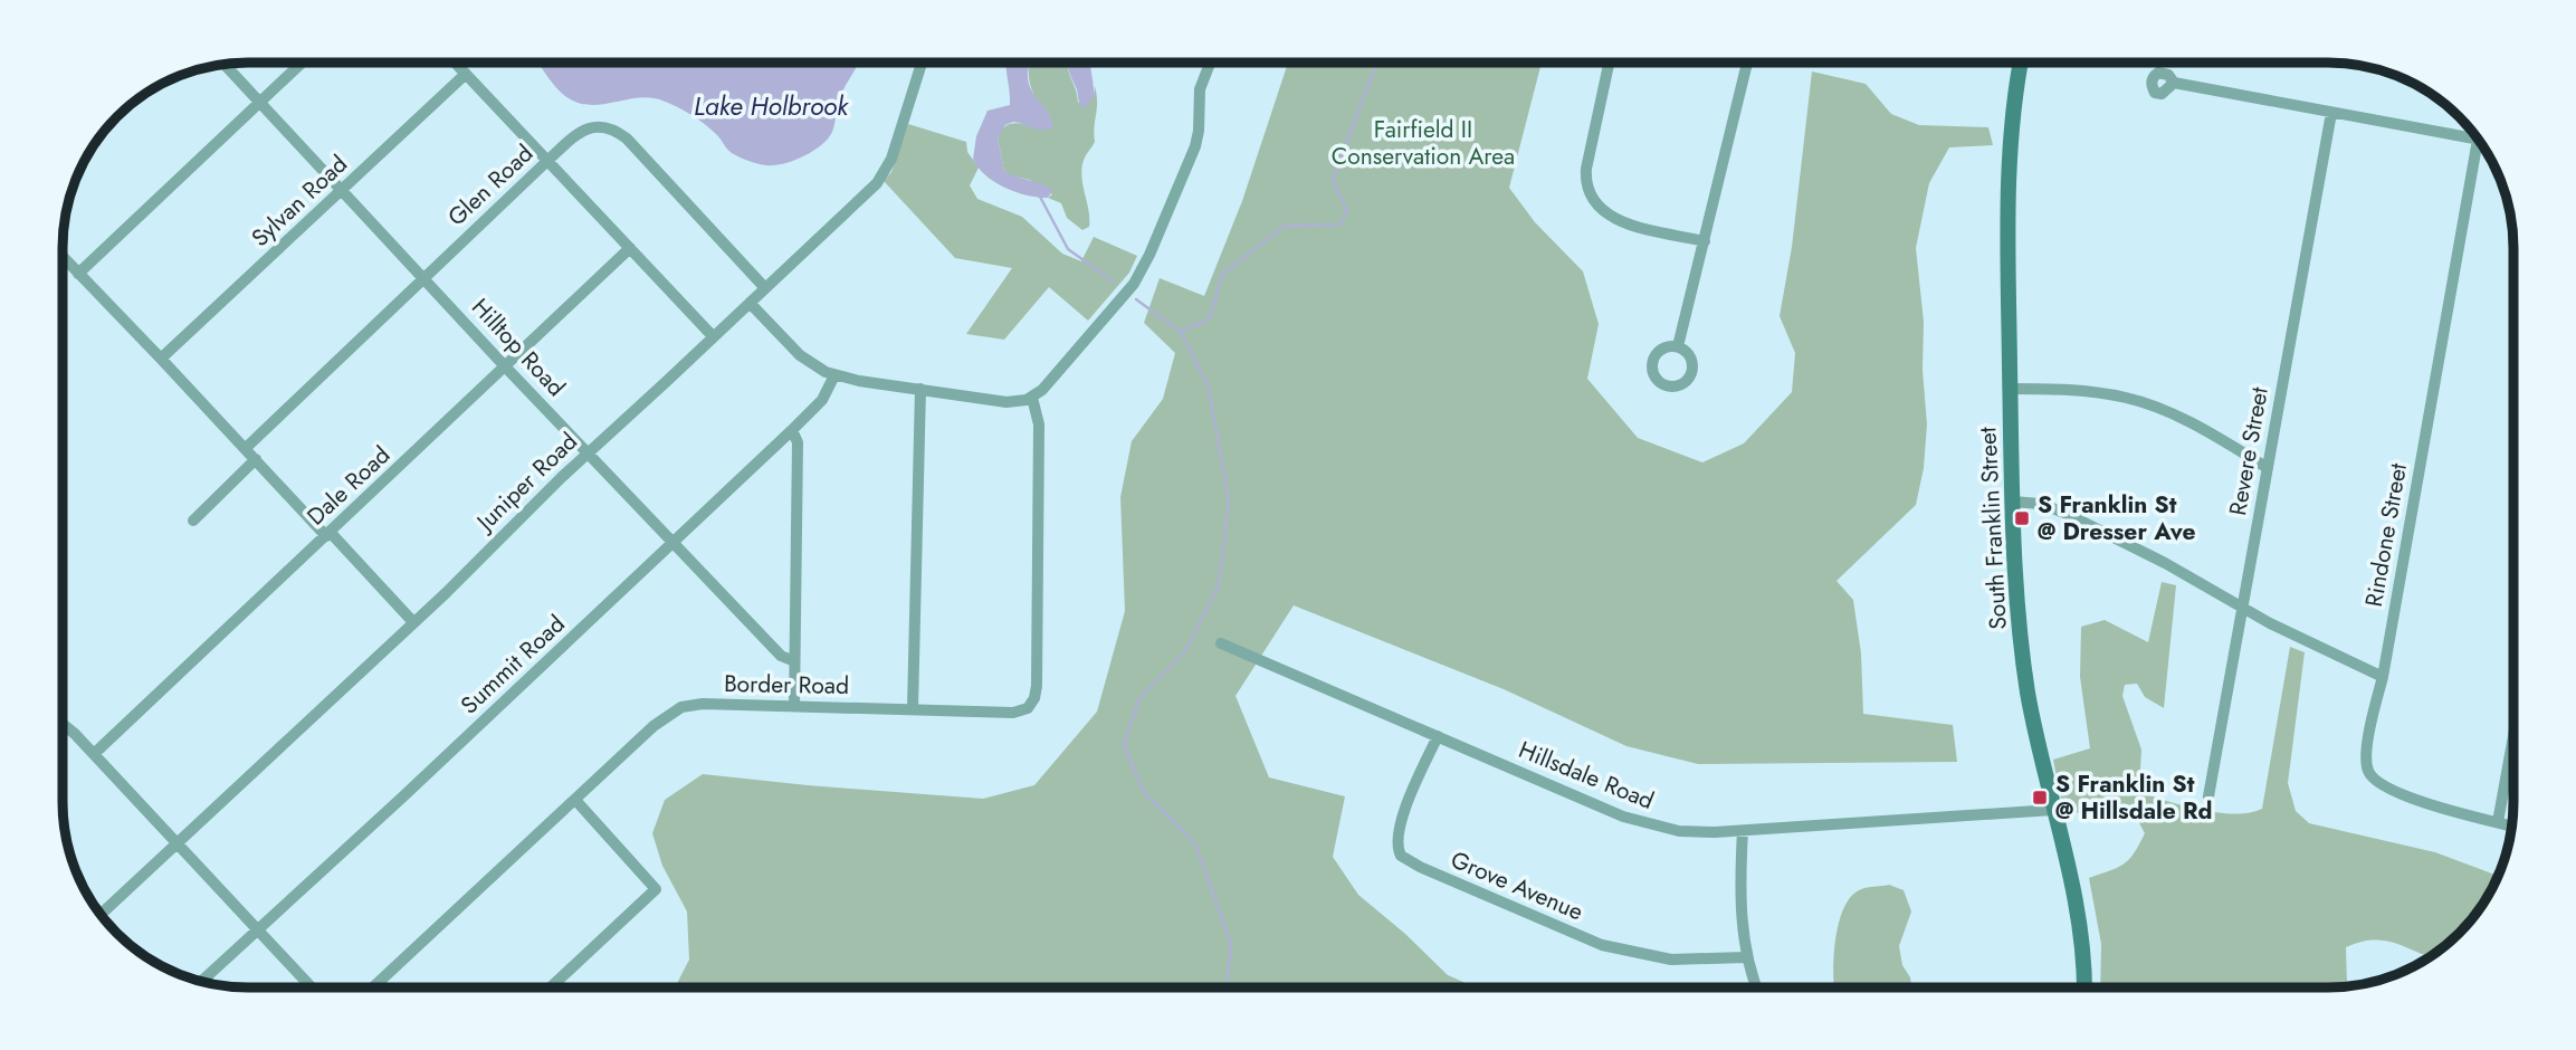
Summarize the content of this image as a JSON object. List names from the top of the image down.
{
  "streets": {
    "main road": ["South Franklin Street"],
    "street": [
      "Glen Road",
      "Sylvan Road",
      "Hilltop Road",
      "Revere Street",
      "Juniper Road",
      "Dale Road",
      "Rindone Street",
      "Summit Road",
      "Border Road",
      "Hillsdale Road",
      "Grove Avenue"
    ]
  },
  "crossings": [
    ["Glen Road", "Hilltop Road"],
    ["Glen Road", "Juniper Road"],
    ["Sylvan Road", "Hilltop Road"],
    ["Hilltop Road", "Juniper Road"],
    ["Hilltop Road", "Dale Road"],
    ["Hilltop Road", "Summit Road"],
    ["South Franklin Street", "Hillsdale Road"],
    ["Hillsdale Road", "Grove Avenue"]
  ],
  "water": ["Lake Holbrook"],
  "parks": ["Fairfield II Conservation Area"],
  "places": {
    "transit": ["S Franklin St @ Dresser Ave", "S Franklin St @ Hillsdale Rd"]
  }
}
